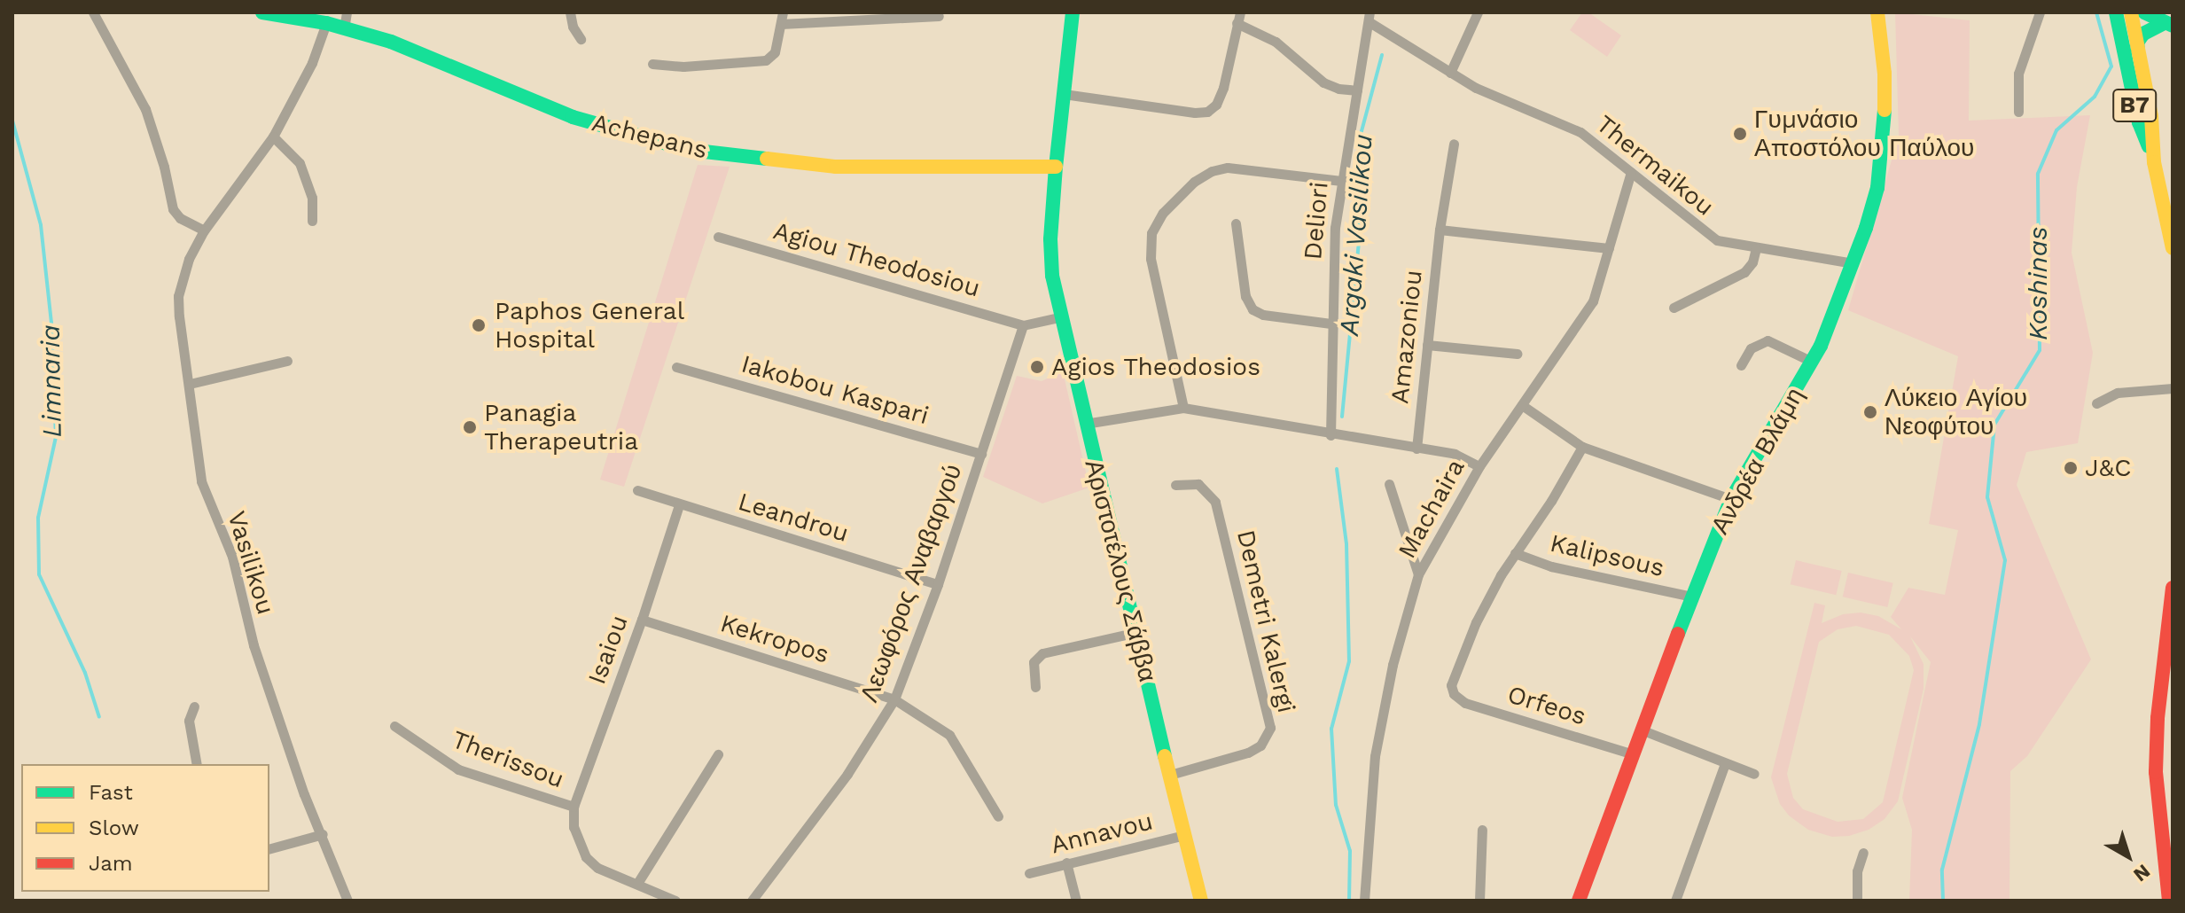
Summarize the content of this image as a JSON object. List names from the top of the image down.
{
  "streets": {
    "street": [
      "B7",
      "Achepans",
      "Thermaikou",
      "Deliori",
      "Agiou Theodosiou",
      "Amazoniou",
      "Iakobou Kaspari",
      "Ανδρέα Βλάμη",
      "Machaira",
      "Leandrou",
      "Kalipsous",
      "Vasilikou",
      "Αριστοτέλους Σάββα",
      "Λεωφόρος Αναβαργού",
      "Demetri Kalergi",
      "Kekropos",
      "Isaiou",
      "Orfeos",
      "Therissou",
      "Annavou"
    ]
  },
  "crossings": [
    ["Achepans", "Vasilikou"],
    ["Achepans", "Αριστοτέλους Σάββα"],
    ["Thermaikou", "Deliori"],
    ["Thermaikou", "Ανδρέα Βλάμη"],
    ["Thermaikou", "Machaira"],
    ["Agiou Theodosiou", "Λεωφόρος Αναβαργού"],
    ["Iakobou Kaspari", "Λεωφόρος Αναβαργού"],
    ["Ανδρέα Βλάμη", "Kalipsous"],
    ["Ανδρέα Βλάμη", "Orfeos"],
    ["Leandrou", "Λεωφόρος Αναβαργού"],
    ["Leandrou", "Isaiou"],
    ["Kalipsous", "Orfeos"],
    ["Αριστοτέλους Σάββα", "Demetri Kalergi"],
    ["Αριστοτέλους Σάββα", "Annavou"],
    ["Λεωφόρος Αναβαργού", "Kekropos"],
    ["Kekropos", "Isaiou"],
    ["Isaiou", "Therissou"]
  ],
  "water": ["Argaki Vasilikou", "Koshinas", "Limnaria"],
  "places": [
    "Γυμνάσιο Αποστόλου Παύλου",
    "Paphos General Hospital",
    "Agios Theodosios",
    "Λύκειο Αγίου Νεοφύτου",
    "Panagia Therapeutria",
    "J&C"
  ],
  "legend": ["Fast", "Slow", "Jam"],
  "north": "bottom right"
}
